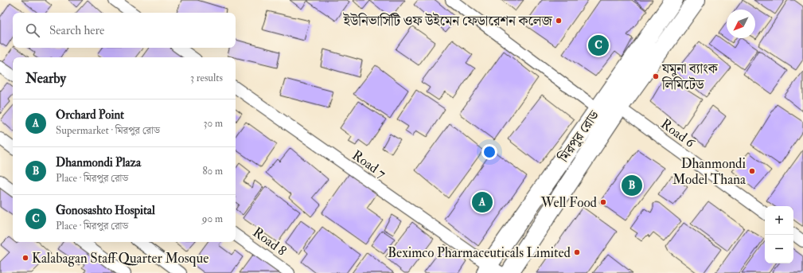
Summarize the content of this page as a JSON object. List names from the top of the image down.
{
  "streets": {
    "highway": ["মিরপুর রোড"],
    "street": ["Road 6", "Road 7", "Road 8"]
  },
  "crossings": [
    ["Road 6", "মিরপুর রোড"],
    ["মিরপুর রোড", "Road 7"]
  ],
  "places": [
    "ইউনিভার্সিটি ওফ উইমেন ফেডারেশন কলেজ",
    "যমুনা ব্যাংক লিমিটেড",
    "Dhanmondi Model Thana",
    "Well Food",
    "Beximco Pharmaceuticals Limited",
    "Kalabagan Staff Quarter Mosque"
  ],
  "north": "bottom left",
  "page": {
    "search": "Search here",
    "pins": ["C", "B", "A"],
    "heading": ["Nearby", "3 results"],
    "list": [
      {
        "mark": "A",
        "name": "Orchard Point",
        "note": "Supermarket · মিরপুর রোড",
        "value": "30 m"
      },
      {
        "mark": "B",
        "name": "Dhanmondi Plaza",
        "note": "Place · মিরপুর রোড",
        "value": "80 m"
      },
      {
        "mark": "C",
        "name": "Gonosashto Hospital",
        "note": "Place · মিরপুর রোড",
        "value": "90 m"
      }
    ],
    "map_buttons": ["+", "−"]
  }
}
